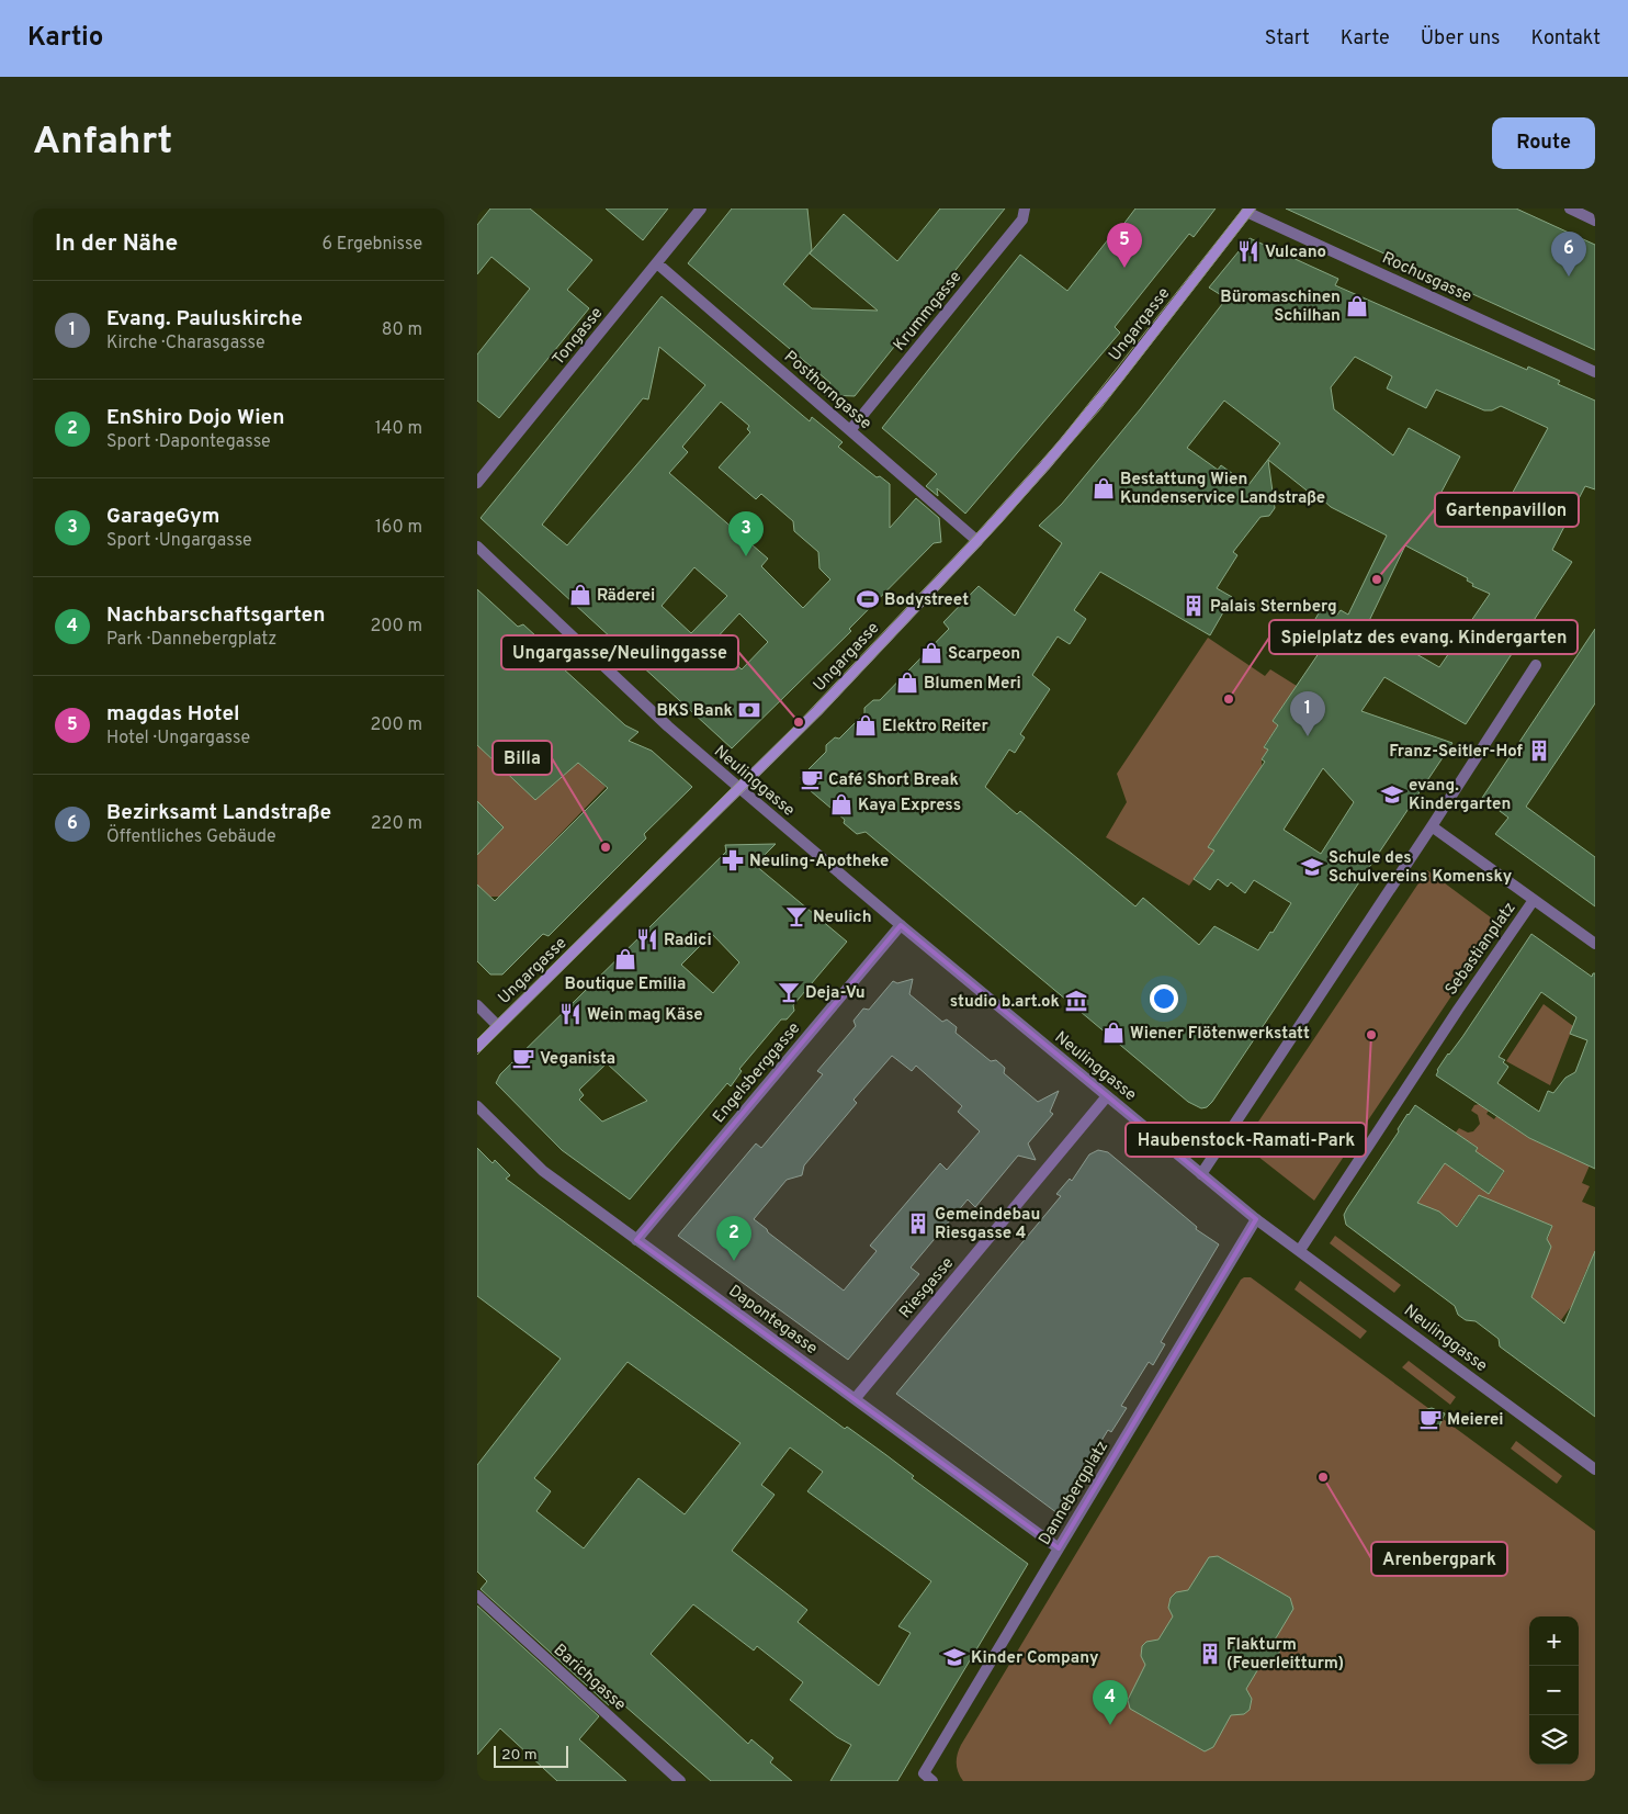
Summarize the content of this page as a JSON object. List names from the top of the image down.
{
  "streets": {
    "main road": ["Ungargasse"],
    "street": [
      "Rochusgasse",
      "Krummgasse",
      "Tongasse",
      "Posthorngasse",
      "Neulinggasse",
      "Sebastianplatz",
      "Engelsberggasse",
      "Riesgasse",
      "Dapontegasse",
      "Dannebergplatz",
      "Barichgasse"
    ]
  },
  "crossings": [
    ["Rochusgasse", "Ungargasse"],
    ["Krummgasse", "Posthorngasse"],
    ["Ungargasse", "Posthorngasse"],
    ["Ungargasse", "Neulinggasse"],
    ["Tongasse", "Posthorngasse"],
    ["Neulinggasse", "Sebastianplatz"],
    ["Neulinggasse", "Engelsberggasse"],
    ["Neulinggasse", "Riesgasse"],
    ["Neulinggasse", "Dannebergplatz"],
    ["Engelsberggasse", "Dapontegasse"],
    ["Riesgasse", "Dapontegasse"],
    ["Dapontegasse", "Dannebergplatz"]
  ],
  "places": {
    "restaurant": ["Vulcano", "Radici", "Wein mag Käse"],
    "shop": [
      "Büromaschinen Schilhan",
      "Bestattung Wien Kundenservice Landstraße",
      "Räderei",
      "Scarpeon",
      "Blumen Meri",
      "Elektro Reiter",
      "Kaya Express",
      "Boutique Emilia",
      "Wiener Flötenwerkstatt"
    ],
    "other": [
      "Gartenpavillon",
      "Spielplatz des evang. Kindergarten",
      "Ungargasse/Neulinggasse",
      "Billa",
      "Haubenstock-Ramati-Park",
      "Arenbergpark"
    ],
    "sports": ["Bodystreet"],
    "building": [
      "Palais Sternberg",
      "Franz-Seitler-Hof",
      "Gemeindebau Riesgasse 4",
      "Flakturm (Feuerleitturm)"
    ],
    "bank": ["BKS Bank"],
    "cafe": ["Café Short Break", "Veganista", "Meierei"],
    "school or university": ["evang. Kindergarten", "Schule des Schulvereins Komensky", "Kinder Company"],
    "pharmacy": ["Neuling-Apotheke"],
    "bar": ["Neulich", "Deja-Vu"],
    "museum": ["studio b.art.ok"]
  },
  "scale_bar": "20 m",
  "page": {
    "header": "Kartio",
    "nav": [
      "Start",
      "Karte",
      "Über uns",
      "Kontakt"
    ],
    "buttons": "Route",
    "title": "Anfahrt",
    "heading": ["In der Nähe", "6 Ergebnisse"],
    "pins": [
      "5",
      "6",
      "3",
      "1",
      "2",
      "4"
    ],
    "list": [
      {
        "mark": "1",
        "name": "Evang. Pauluskirche",
        "note": "Kirche · Charasgasse",
        "value": "80 m"
      },
      {
        "mark": "2",
        "name": "EnShiro Dojo Wien",
        "note": "Sport · Dapontegasse",
        "value": "140 m"
      },
      {
        "mark": "3",
        "name": "GarageGym",
        "note": "Sport · Ungargasse",
        "value": "160 m"
      },
      {
        "mark": "4",
        "name": "Nachbarschaftsgarten",
        "note": "Park · Dannebergplatz",
        "value": "200 m"
      },
      {
        "mark": "5",
        "name": "magdas Hotel",
        "note": "Hotel · Ungargasse",
        "value": "200 m"
      },
      {
        "mark": "6",
        "name": "Bezirksamt Landstraße",
        "note": "Öffentliches Gebäude",
        "value": "220 m"
      }
    ],
    "map_buttons": ["+", "−"],
    "scale": "20 m"
  }
}
